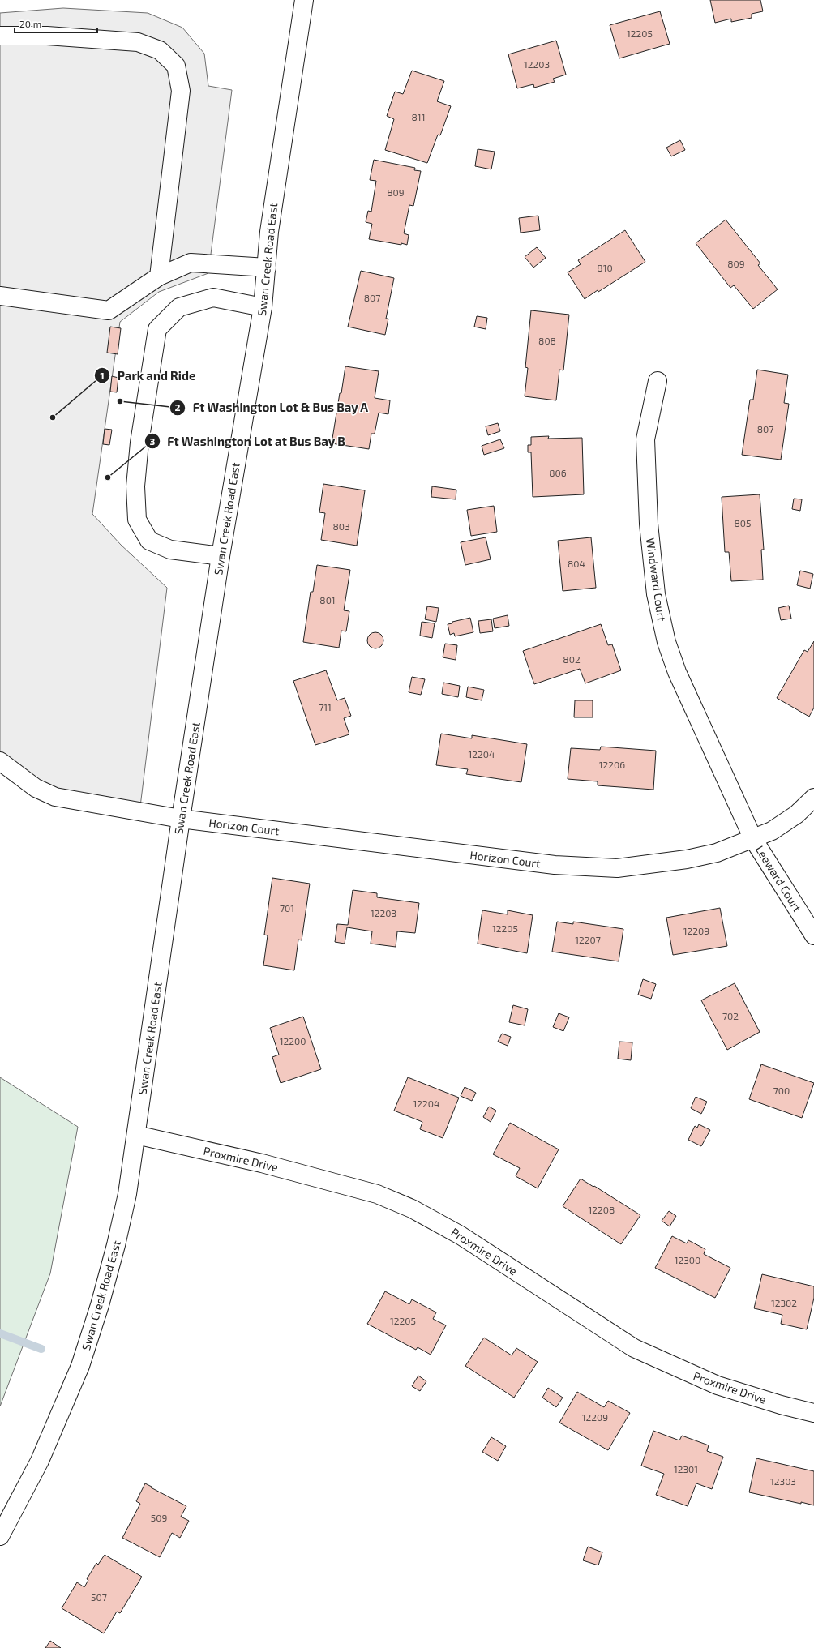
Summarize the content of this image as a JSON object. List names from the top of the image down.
{
  "streets": {
    "street": [
      "Swan Creek Road East",
      "Windward Court",
      "Horizon Court",
      "Leeward Court",
      "Proxmire Drive"
    ]
  },
  "crossings": [
    ["Swan Creek Road East", "Horizon Court"],
    ["Swan Creek Road East", "Proxmire Drive"],
    ["Windward Court", "Horizon Court"],
    ["Windward Court", "Leeward Court"],
    ["Horizon Court", "Leeward Court"]
  ],
  "places": ["Ft Washington Lot & Bus Bay A", "Park and Ride", "Ft Washington Lot at Bus Bay B"],
  "house_numbers": [
    "12205",
    "12203",
    "811",
    "809",
    "809",
    "810",
    "807",
    "808",
    "807",
    "806",
    "805",
    "803",
    "804",
    "801",
    "802",
    "711",
    "12204",
    "12206",
    "701",
    "12203",
    "12205",
    "12209",
    "12207",
    "702",
    "12200",
    "700",
    "12204",
    "12208",
    "12300",
    "12302",
    "12205",
    "12209",
    "12301",
    "12303",
    "509",
    "507"
  ],
  "scale_bar": "20 m"
}
